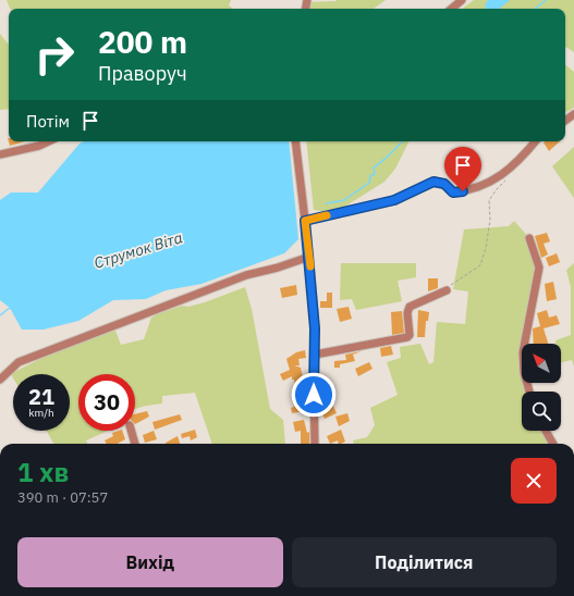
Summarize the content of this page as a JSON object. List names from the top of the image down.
{
  "water": ["Струмок Віта"],
  "north": "top left",
  "page": {
    "turn": ["200 m", "Праворуч"],
    "then": "Потім",
    "speed": "21 km/h",
    "limit": "30",
    "heading": ["1 хв", "390 m · 07:57"],
    "buttons": ["Вихід", "Поділитися"]
  }
}
